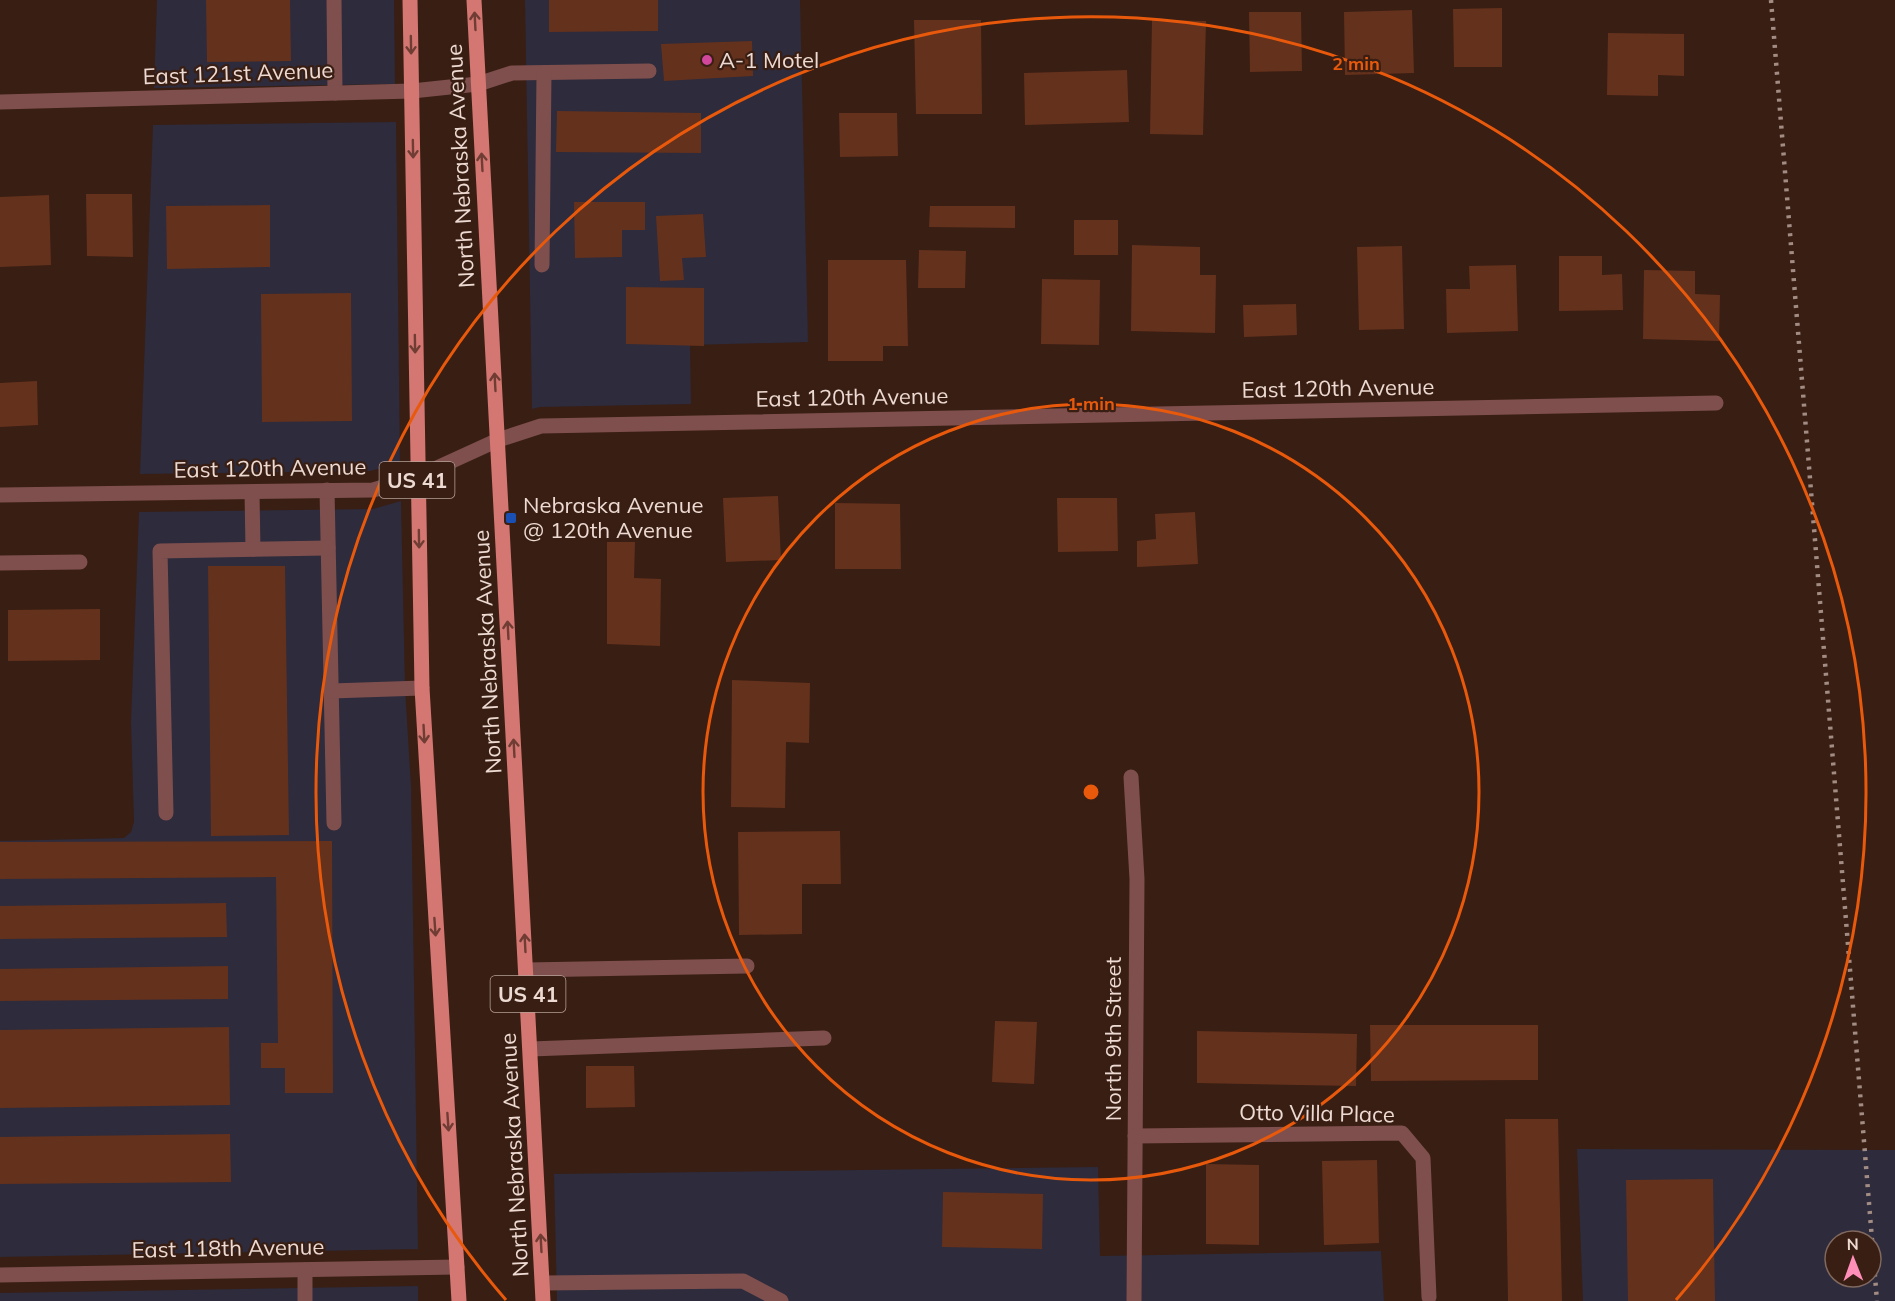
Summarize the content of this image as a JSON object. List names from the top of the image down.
{
  "streets": {
    "main road": ["North Nebraska Avenue", "US 41"],
    "street": [
      "East 121st Avenue",
      "East 120th Avenue",
      "North 9th Street",
      "Otto Villa Place",
      "East 118th Avenue"
    ]
  },
  "crossings": [
    ["East 121st Avenue", "North Nebraska Avenue"],
    ["North Nebraska Avenue", "East 120th Avenue"],
    ["North Nebraska Avenue", "East 118th Avenue"],
    ["North 9th Street", "Otto Villa Place"]
  ],
  "places": {
    "other": ["A-1 Motel"],
    "transit": ["Nebraska Avenue @ 120th Avenue"]
  },
  "north": "top",
  "rings": ["2 min", "1 min"]
}
